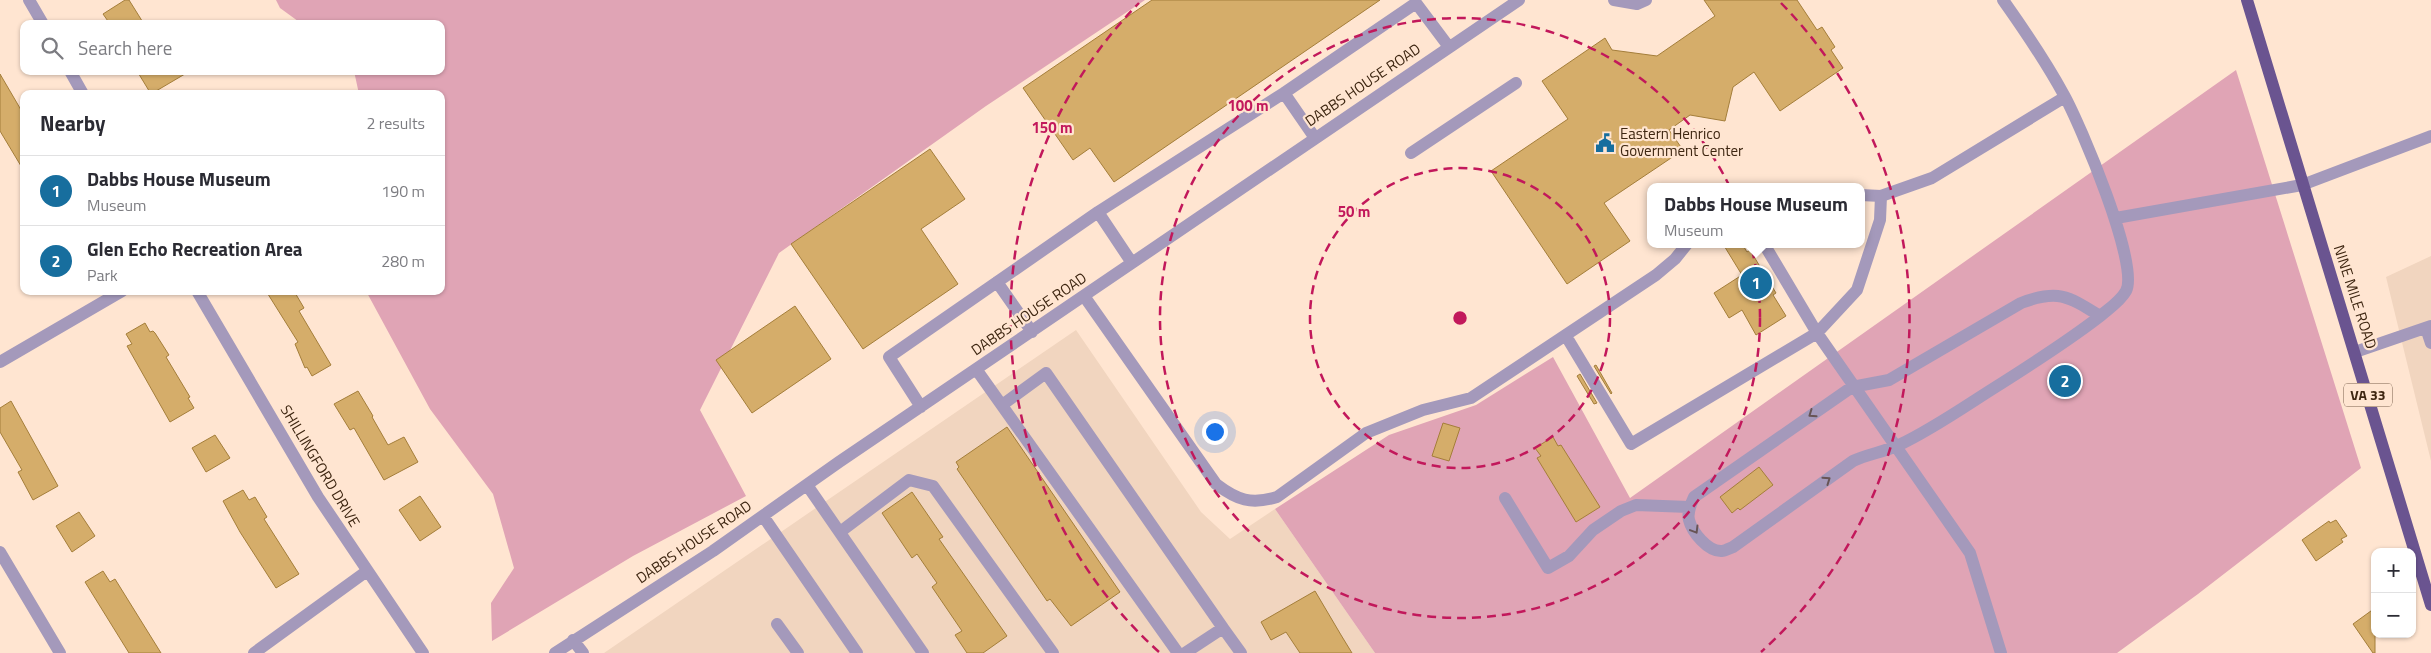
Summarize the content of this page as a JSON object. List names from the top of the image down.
{
  "streets": {
    "main road": ["NINE MILE ROAD", "VA 33"],
    "street": ["DABBS HOUSE ROAD", "SHILLINGFORD DRIVE"]
  },
  "places": {
    "public building": ["Eastern Henrico Government Center"]
  },
  "page": {
    "search": "Search here",
    "heading": ["Nearby", "2 results"],
    "list": [
      {
        "mark": "1",
        "name": "Dabbs House Museum",
        "note": "Museum",
        "value": "190 m"
      },
      {
        "mark": "2",
        "name": "Glen Echo Recreation Area",
        "note": "Park",
        "value": "280 m"
      }
    ],
    "popup": ["Dabbs House Museum", "Museum"],
    "pins": ["1", "2"],
    "map_buttons": ["+", "−"]
  },
  "rings": ["100 m", "150 m", "50 m"]
}
